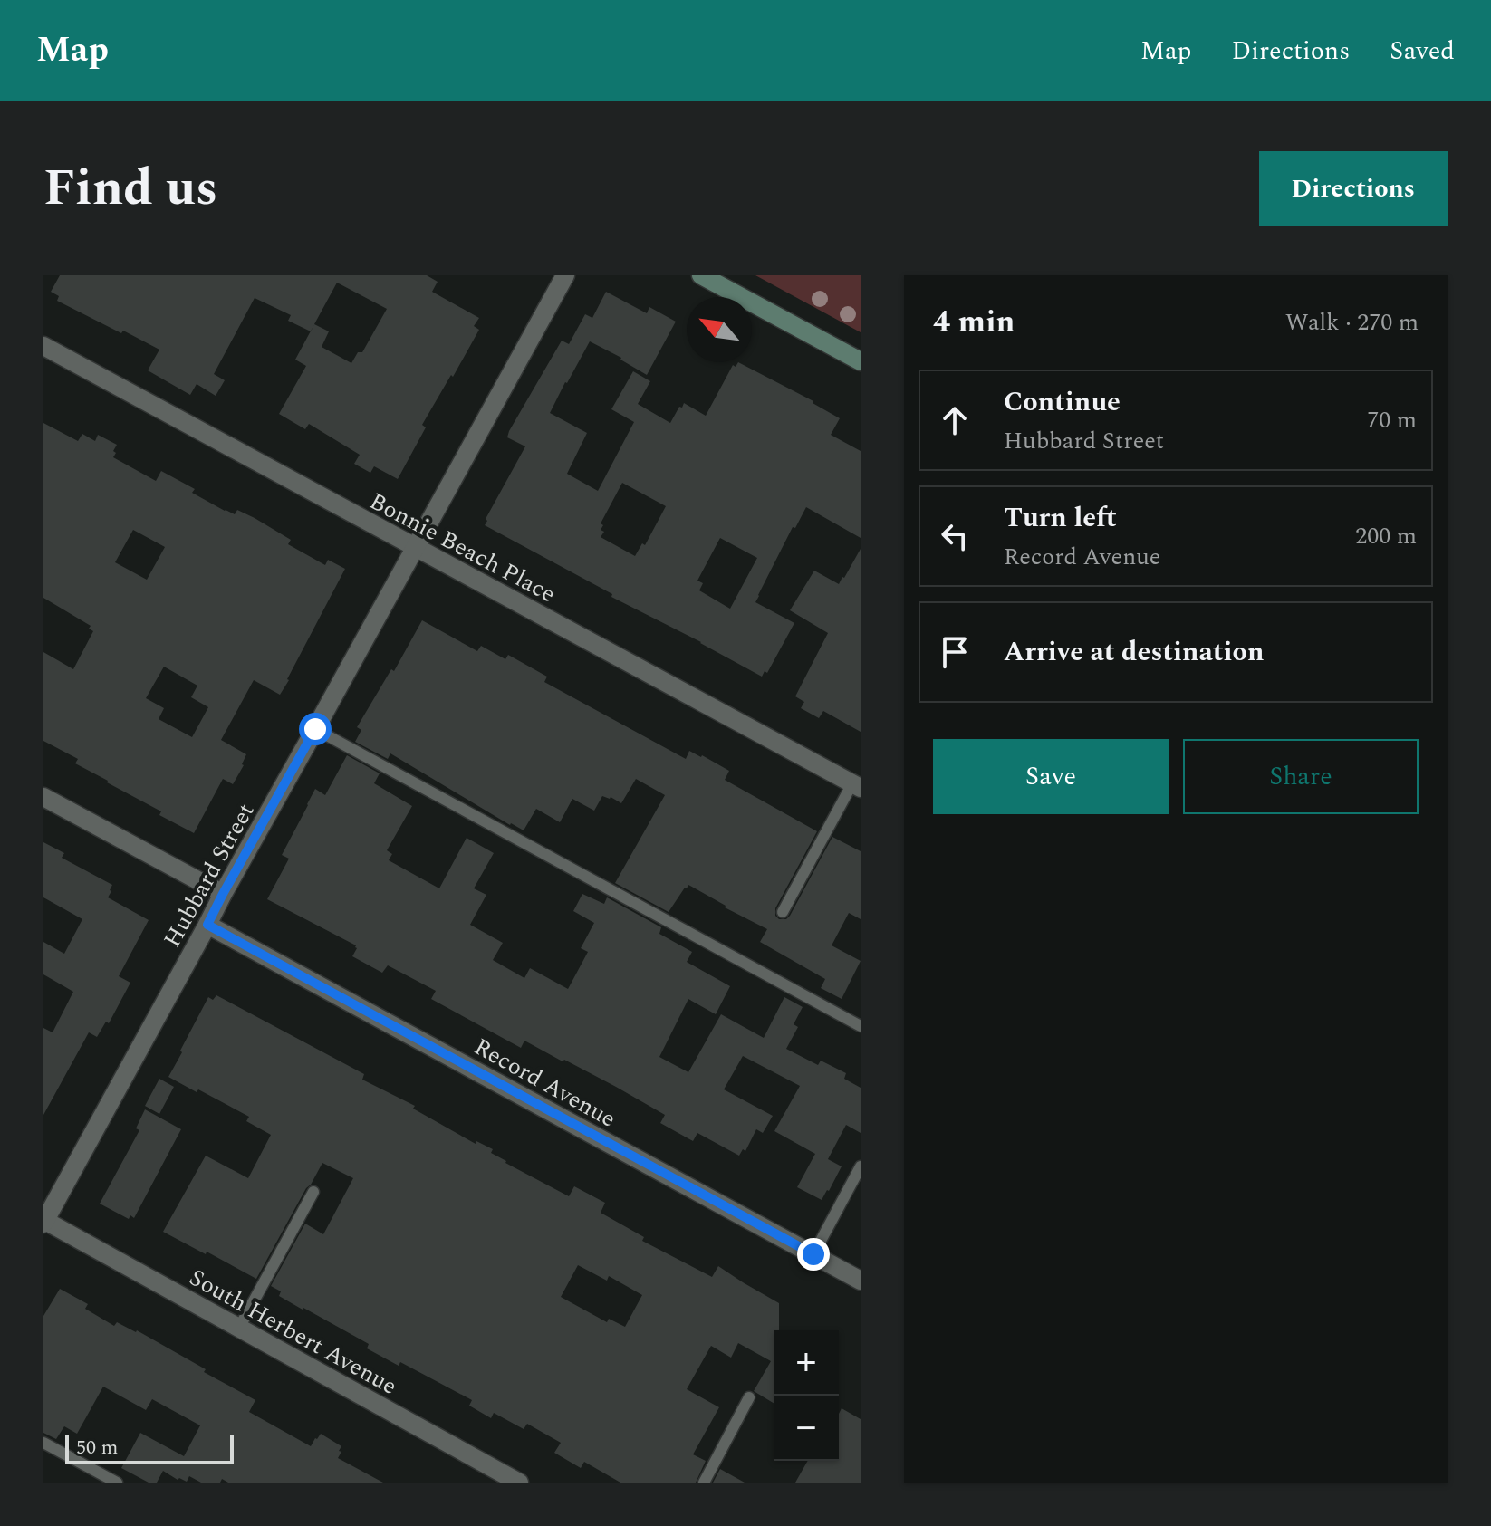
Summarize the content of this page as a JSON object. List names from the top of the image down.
{
  "streets": {
    "street": [
      "Bonnie Beach Place",
      "Hubbard Street",
      "Record Avenue",
      "South Herbert Avenue"
    ]
  },
  "crossings": [
    ["Bonnie Beach Place", "Hubbard Street"],
    ["Hubbard Street", "Record Avenue"],
    ["Hubbard Street", "South Herbert Avenue"]
  ],
  "scale_bar": "50 m",
  "north": "top left",
  "page": {
    "header": "Map",
    "nav": ["Map", "Directions", "Saved"],
    "title": "Find us",
    "buttons": [
      "Directions",
      ["Save", "Share"]
    ],
    "heading": ["4 min", "Walk · 270 m"],
    "list": [
      ["Continue", "Hubbard Street", "70 m"],
      ["Turn left", "Record Avenue", "200 m"],
      "Arrive at destination"
    ],
    "map_buttons": ["+", "−"],
    "scale": "50 m"
  }
}
